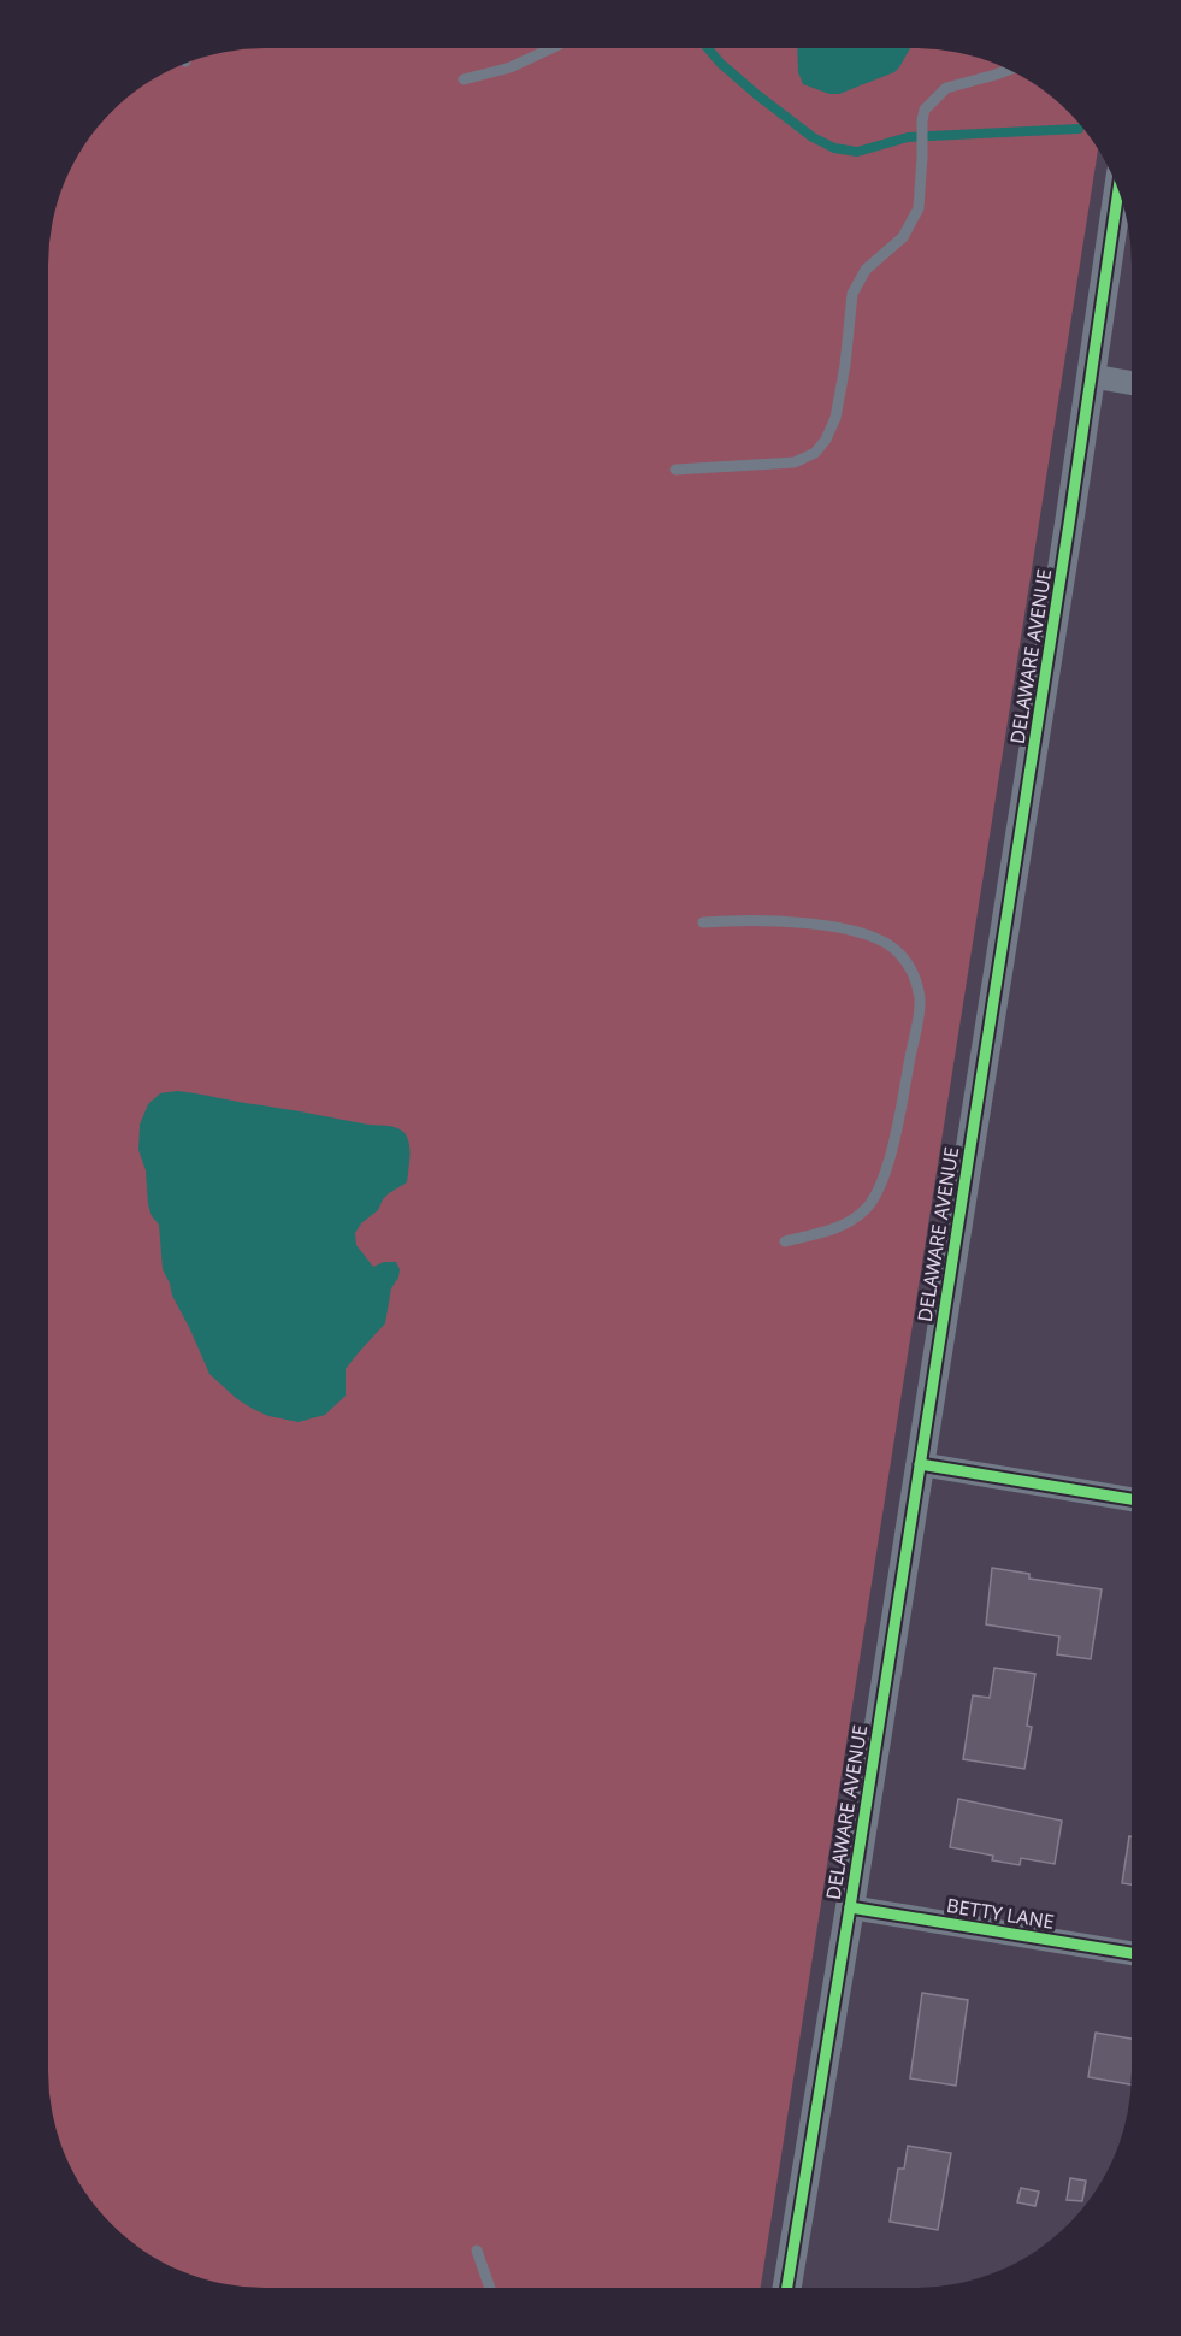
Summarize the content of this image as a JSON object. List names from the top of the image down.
{
  "streets": {
    "street": ["DELAWARE AVENUE", "BETTY LANE"]
  },
  "crossings": [
    ["DELAWARE AVENUE", "BETTY LANE"]
  ]
}
